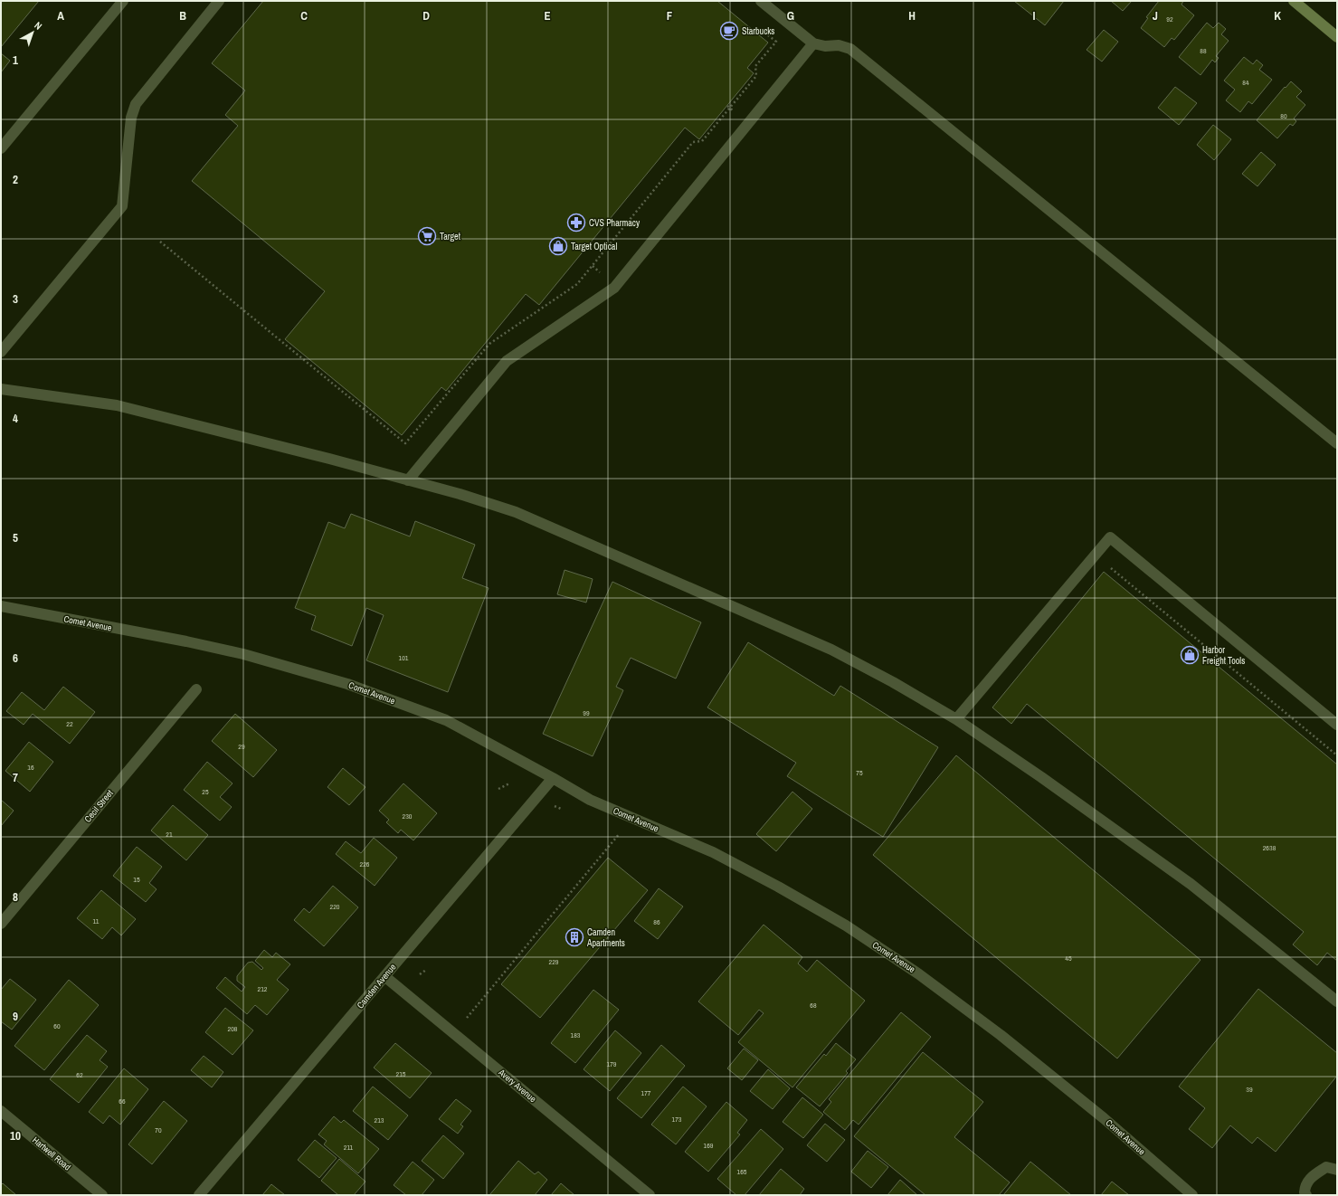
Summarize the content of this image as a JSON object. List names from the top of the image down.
{
  "streets": {
    "street": [
      "Comet Avenue",
      "Cecil Street",
      "Camden Avenue",
      "Avery Avenue",
      "Hartwell Road"
    ]
  },
  "crossings": [
    ["Comet Avenue", "Camden Avenue"],
    ["Camden Avenue", "Avery Avenue"]
  ],
  "places": {
    "cafe": ["Starbucks"],
    "pharmacy": ["CVS Pharmacy"],
    "supermarket": ["Target"],
    "shop": ["Target Optical", "Harbor Freight Tools"],
    "building": ["Camden Apartments"]
  },
  "house_numbers": [
    "92",
    "88",
    "84",
    "80",
    "101",
    "99",
    "22",
    "29",
    "16",
    "75",
    "25",
    "230",
    "21",
    "2638",
    "226",
    "15",
    "220",
    "11",
    "86",
    "45",
    "229",
    "212",
    "68",
    "60",
    "208",
    "183",
    "179",
    "215",
    "62",
    "39",
    "177",
    "66",
    "173",
    "213",
    "70",
    "169",
    "211",
    "165"
  ],
  "north": "top right",
  "grid": {
    "columns": [
      "A",
      "B",
      "C",
      "D",
      "E",
      "F",
      "G",
      "H",
      "I",
      "J",
      "K"
    ],
    "rows": [
      "1",
      "2",
      "3",
      "4",
      "5",
      "6",
      "7",
      "8",
      "9",
      "10"
    ]
  }
}
